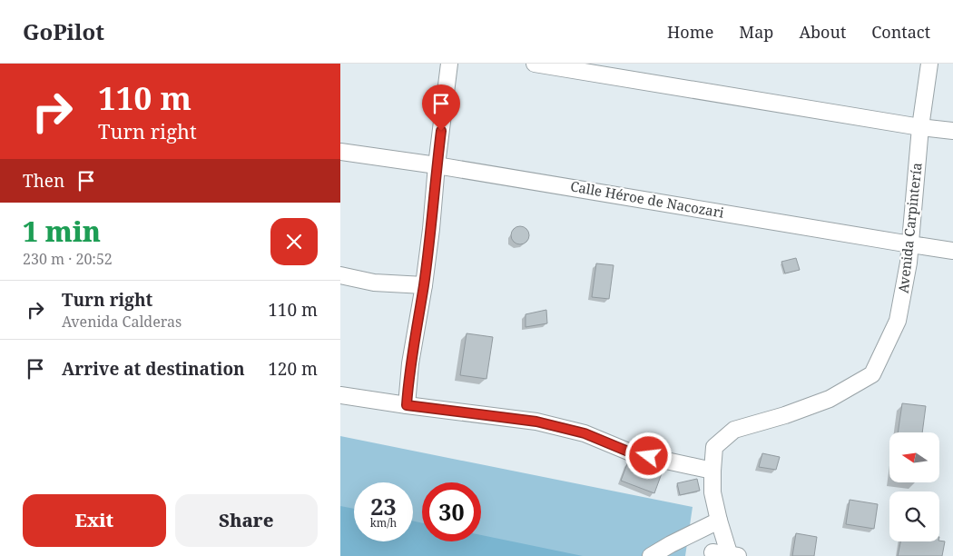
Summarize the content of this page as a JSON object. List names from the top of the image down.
{
  "streets": {
    "street": ["Calle Héroe de Nacozari", "Avenida Carpintería"]
  },
  "crossings": [
    ["Calle Héroe de Nacozari", "Avenida Carpintería"]
  ],
  "north": "left",
  "page": {
    "header": "GoPilot",
    "nav": [
      "Home",
      "Map",
      "About",
      "Contact"
    ],
    "turn": ["110 m", "Turn right"],
    "then": "Then",
    "heading": ["1 min", "230 m · 20:52"],
    "list": [
      {
        "name": "Turn right",
        "note": "Avenida Calderas",
        "value": "110 m"
      },
      {
        "name": "Arrive at destination",
        "value": "120 m"
      }
    ],
    "speed": "23 km/h",
    "limit": "30",
    "buttons": ["Exit", "Share"]
  }
}
